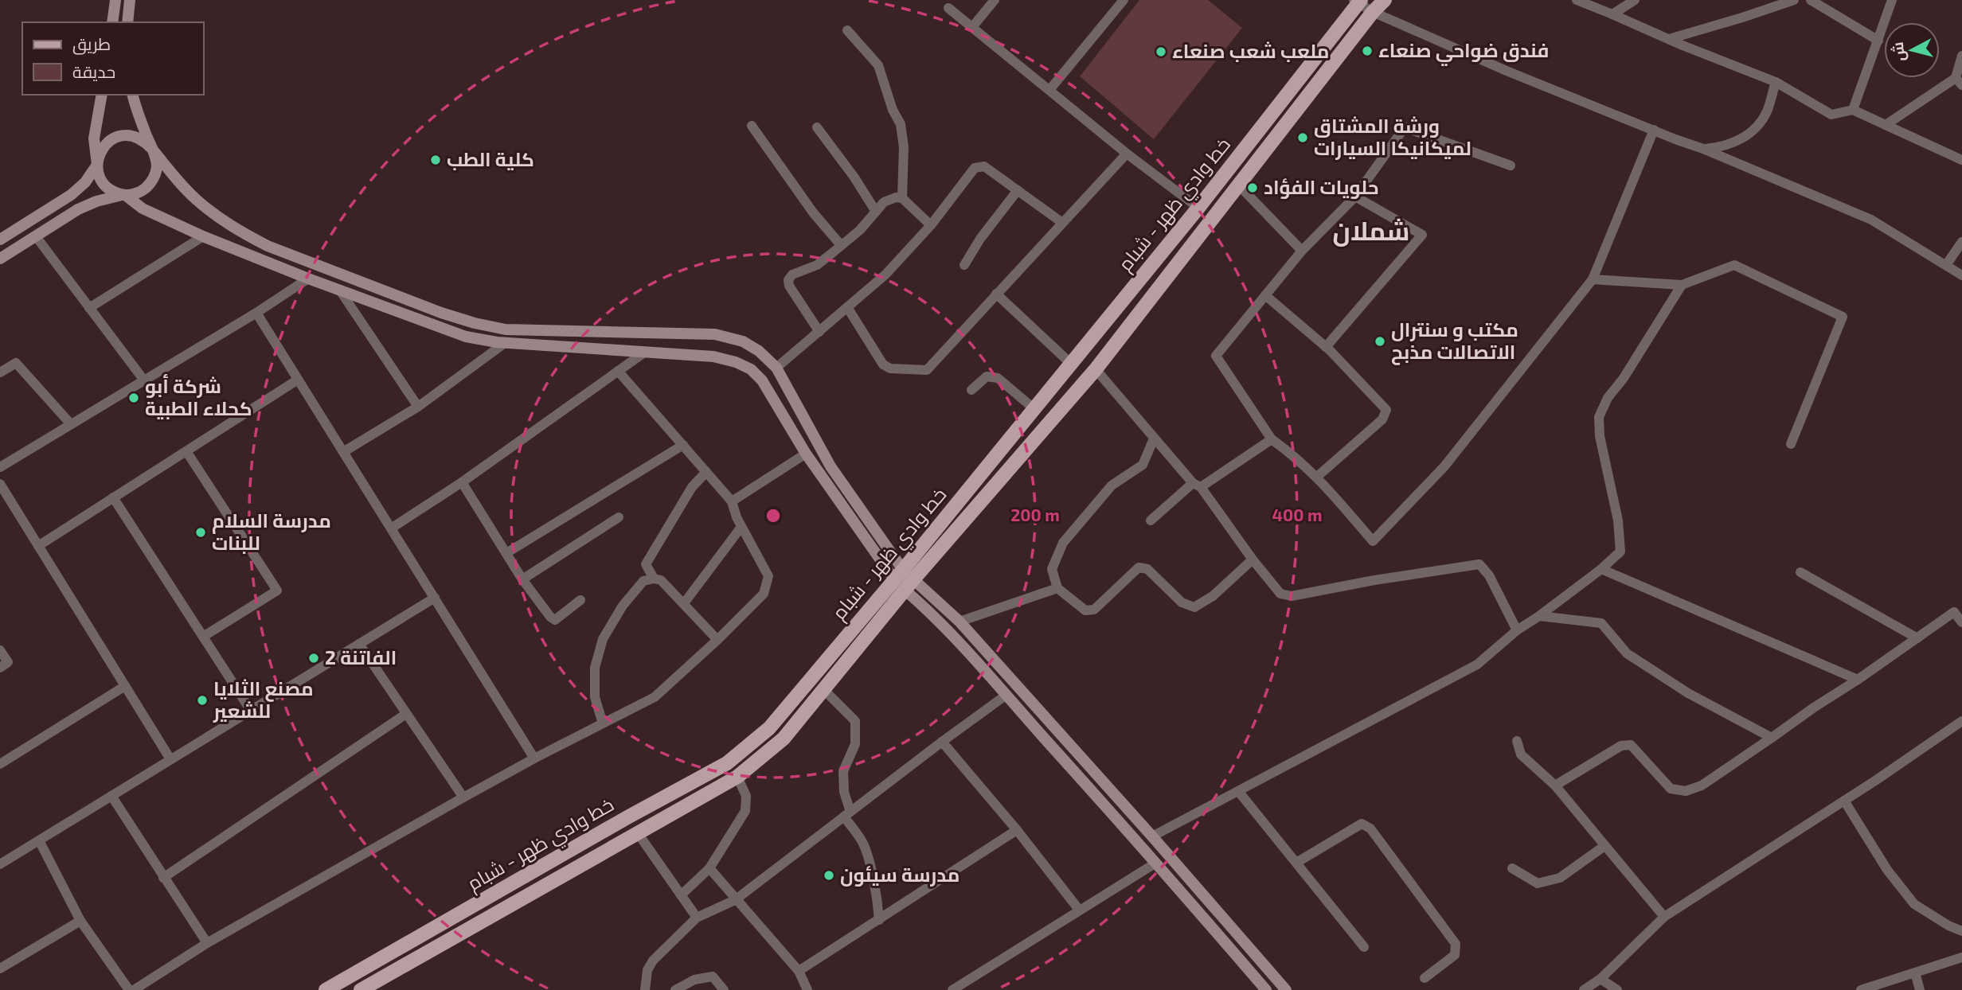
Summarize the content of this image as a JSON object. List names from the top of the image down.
{
  "streets": {
    "main road": ["خط وادي ظهر - شبام"]
  },
  "districts": ["شملان"],
  "places": [
    "فندق ضواحي صنعاء",
    "ملعب شعب صنعاء",
    "ورشة المشتاق لميكانيكا السيارات",
    "كلية الطب",
    "حلويات الفؤاد",
    "مكتب و سنترال الاتصالات مذبح",
    "شركة أبو كحلاء الطبية",
    "مدرسة السلام للبنات",
    "الفاتنة 2",
    "مصنع الثلايا للشعير",
    "مدرسة سيئون"
  ],
  "legend": ["طريق", "حديقة"],
  "north": "left",
  "rings": ["200 m", "400 m"]
}
